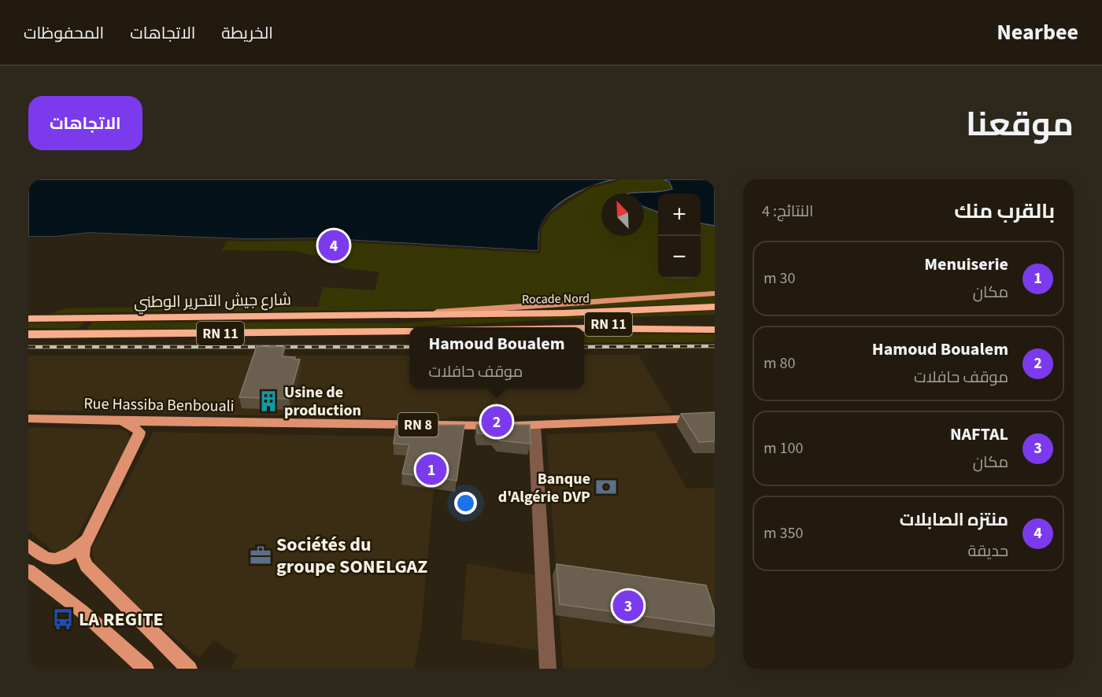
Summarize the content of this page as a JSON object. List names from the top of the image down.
{
  "streets": {
    "highway": ["Rocade Nord", "شارع جيش التحرير الوطني", "RN 11"],
    "main road": ["Rue Hassiba Benbouali", "RN 8"]
  },
  "crossings": [
    ["Rocade Nord", "شارع جيش التحرير الوطني"]
  ],
  "places": {
    "building": ["Usine de production"],
    "bank": ["Banque d'Algérie DVP"],
    "office": ["Sociétés du groupe SONELGAZ"],
    "bus stop": ["LA REGITE"]
  },
  "north": "top left",
  "page": {
    "header": "Nearbee",
    "nav": ["الخريطة", "الاتجاهات", "المحفوظات"],
    "title": "موقعنا",
    "buttons": "الاتجاهات",
    "heading": ["بالقرب منك", "النتائج: 4"],
    "map_buttons": ["+", "−"],
    "pins": [
      "4",
      "2",
      "1",
      "3"
    ],
    "list": [
      {
        "mark": "1",
        "name": "Menuiserie",
        "note": "مكان",
        "value": "30 m"
      },
      {
        "mark": "2",
        "name": "Hamoud Boualem",
        "note": "موقف حافلات",
        "value": "80 m"
      },
      {
        "mark": "3",
        "name": "NAFTAL",
        "note": "مكان",
        "value": "100 m"
      },
      {
        "mark": "4",
        "name": "منتزه الصابلات",
        "note": "حديقة",
        "value": "350 m"
      }
    ],
    "popup": ["Hamoud Boualem", "موقف حافلات"]
  }
}
